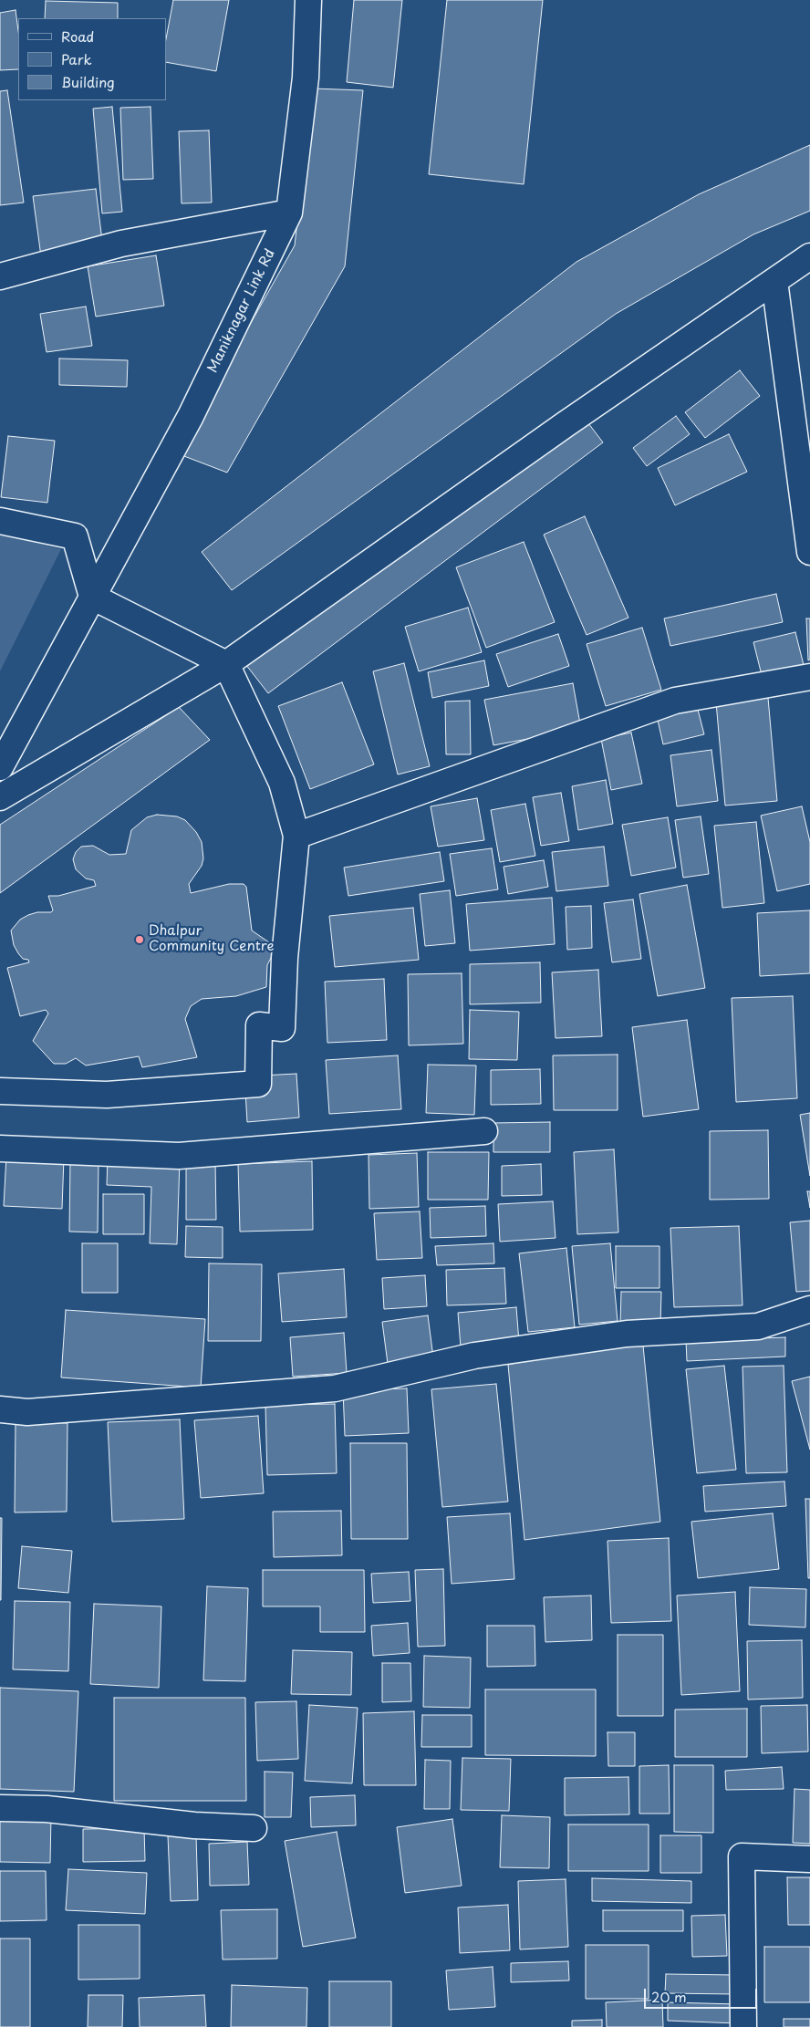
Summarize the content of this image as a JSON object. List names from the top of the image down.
{
  "streets": {
    "street": ["Maniknagar Link Rd"]
  },
  "places": ["Dhalpur Community Centre"],
  "legend": ["Road", "Park", "Building"],
  "scale_bar": "20 m"
}
